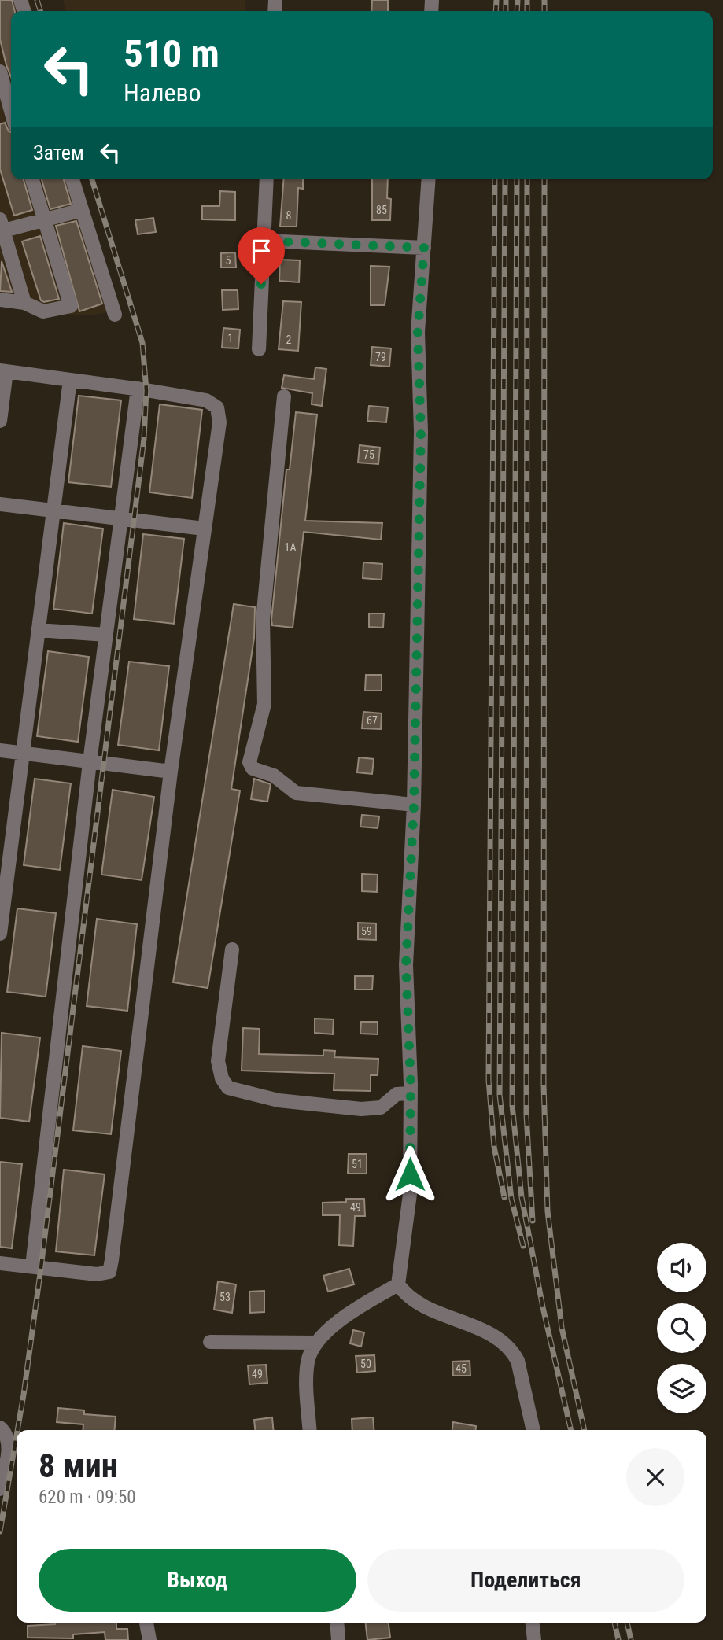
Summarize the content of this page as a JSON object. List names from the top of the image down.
{
  "house_numbers": [
    "85",
    "8",
    "5",
    "1",
    "2",
    "79",
    "75",
    "1А",
    "67",
    "59",
    "51",
    "49",
    "53",
    "50",
    "45",
    "49"
  ],
  "page": {
    "turn": ["510 m", "Налево"],
    "then": "Затем",
    "heading": ["8 мин", "620 m · 09:50"],
    "buttons": ["Выход", "Поделиться"]
  }
}
